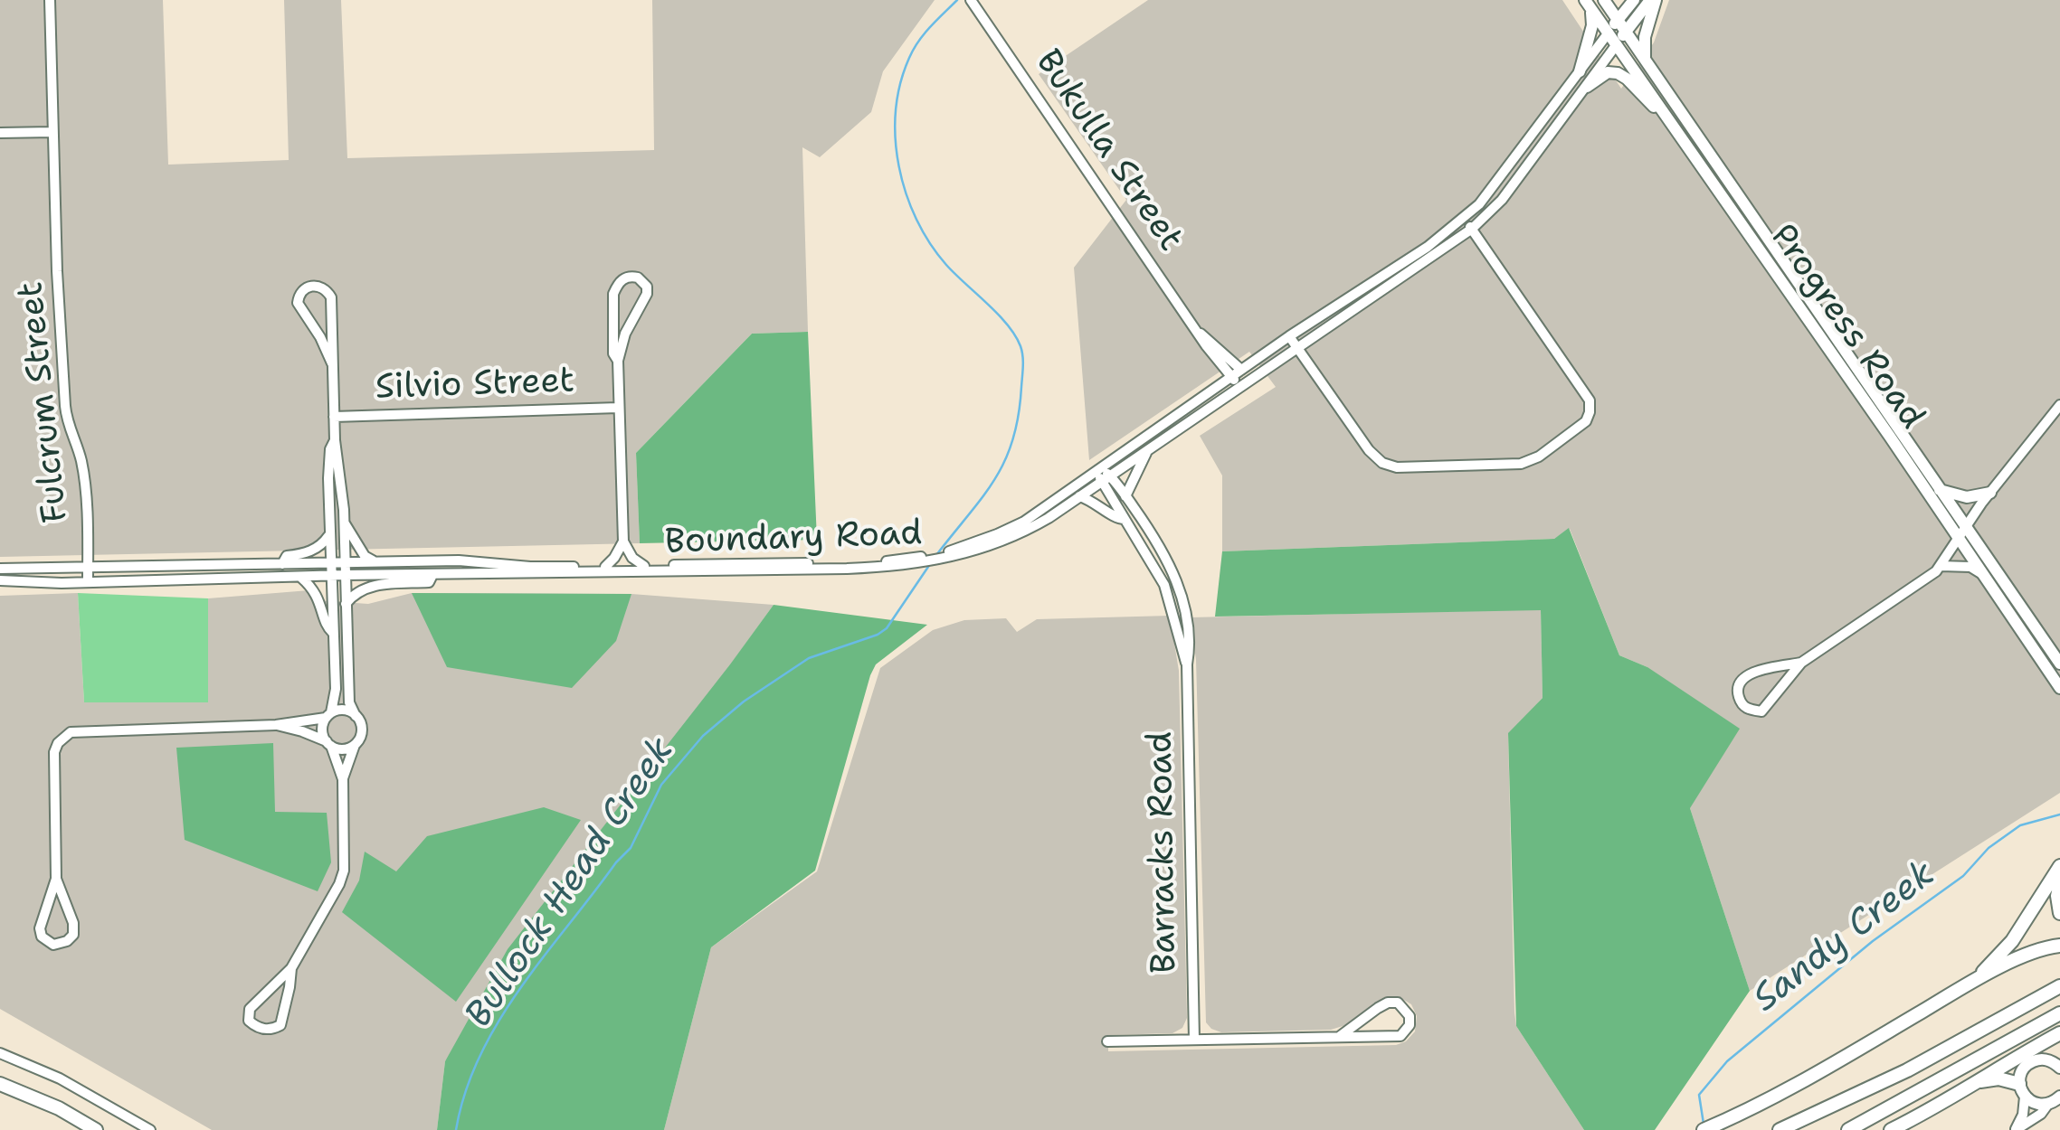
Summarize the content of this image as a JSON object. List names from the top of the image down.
{
  "streets": {
    "main road": ["Progress Road", "Boundary Road"],
    "street": [
      "Bukulla Street",
      "Silvio Street",
      "Fulcrum Street",
      "Barracks Road"
    ]
  },
  "crossings": [
    ["Bukulla Street", "Boundary Road"],
    ["Progress Road", "Boundary Road"],
    ["Fulcrum Street", "Boundary Road"],
    ["Boundary Road", "Barracks Road"]
  ],
  "water": ["Bullock Head Creek", "Sandy Creek"]
}
